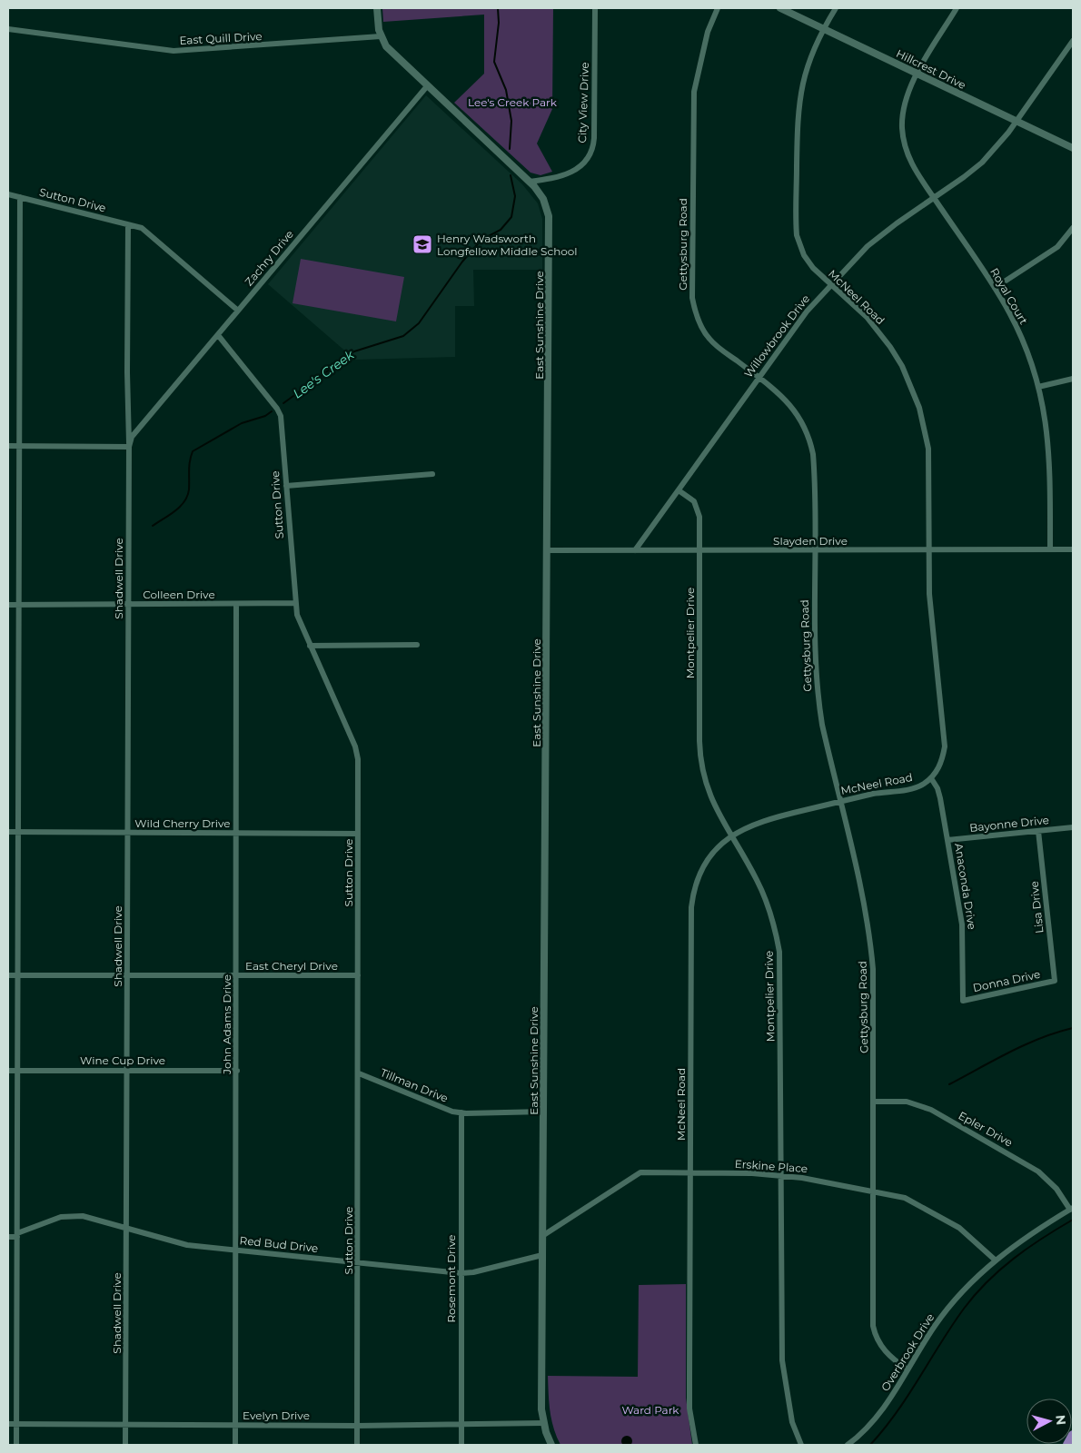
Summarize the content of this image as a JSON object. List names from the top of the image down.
{
  "streets": {
    "street": [
      "East Quill Drive",
      "Hillcrest Drive",
      "City View Drive",
      "Sutton Drive",
      "Gettysburg Road",
      "Zachry Drive",
      "Royal Court",
      "McNeel Road",
      "East Sunshine Drive",
      "Willowbrook Drive",
      "Slayden Drive",
      "Shadwell Drive",
      "Colleen Drive",
      "Montpelier Drive",
      "Wild Cherry Drive",
      "Bayonne Drive",
      "Anaconda Drive",
      "Lisa Drive",
      "East Cheryl Drive",
      "Donna Drive",
      "John Adams Drive",
      "Wine Cup Drive",
      "Tillman Drive",
      "Epler Drive",
      "Erskine Place",
      "Red Bud Drive",
      "Rosemont Drive",
      "Overbrook Drive",
      "Evelyn Drive"
    ]
  },
  "crossings": [
    ["East Quill Drive", "East Sunshine Drive"],
    ["Hillcrest Drive", "Royal Court"],
    ["Hillcrest Drive", "McNeel Road"],
    ["Hillcrest Drive", "Willowbrook Drive"],
    ["City View Drive", "East Sunshine Drive"],
    ["Sutton Drive", "Zachry Drive"],
    ["Sutton Drive", "Shadwell Drive"],
    ["Sutton Drive", "Colleen Drive"],
    ["Sutton Drive", "Wild Cherry Drive"],
    ["Sutton Drive", "East Cheryl Drive"],
    ["Sutton Drive", "Tillman Drive"],
    ["Sutton Drive", "Red Bud Drive"],
    ["Sutton Drive", "Evelyn Drive"],
    ["Gettysburg Road", "McNeel Road"],
    ["Gettysburg Road", "Willowbrook Drive"],
    ["Gettysburg Road", "Slayden Drive"],
    ["Gettysburg Road", "Epler Drive"],
    ["Gettysburg Road", "Erskine Place"],
    ["Gettysburg Road", "Overbrook Drive"],
    ["Zachry Drive", "East Sunshine Drive"],
    ["Zachry Drive", "Shadwell Drive"],
    ["Royal Court", "Willowbrook Drive"],
    ["Royal Court", "Slayden Drive"],
    ["McNeel Road", "Willowbrook Drive"],
    ["McNeel Road", "Slayden Drive"],
    ["McNeel Road", "Montpelier Drive"],
    ["McNeel Road", "Anaconda Drive"],
    ["McNeel Road", "Erskine Place"],
    ["East Sunshine Drive", "Slayden Drive"],
    ["East Sunshine Drive", "Tillman Drive"],
    ["East Sunshine Drive", "Erskine Place"],
    ["East Sunshine Drive", "Red Bud Drive"],
    ["East Sunshine Drive", "Evelyn Drive"],
    ["Willowbrook Drive", "Slayden Drive"],
    ["Willowbrook Drive", "Montpelier Drive"],
    ["Slayden Drive", "Montpelier Drive"],
    ["Shadwell Drive", "Colleen Drive"],
    ["Shadwell Drive", "Wild Cherry Drive"],
    ["Shadwell Drive", "East Cheryl Drive"],
    ["Shadwell Drive", "Wine Cup Drive"],
    ["Shadwell Drive", "Red Bud Drive"],
    ["Shadwell Drive", "Evelyn Drive"],
    ["Colleen Drive", "John Adams Drive"],
    ["Montpelier Drive", "Erskine Place"],
    ["Wild Cherry Drive", "John Adams Drive"],
    ["Bayonne Drive", "Anaconda Drive"],
    ["Bayonne Drive", "Lisa Drive"],
    ["Anaconda Drive", "Donna Drive"],
    ["Lisa Drive", "Donna Drive"],
    ["East Cheryl Drive", "John Adams Drive"],
    ["John Adams Drive", "Wine Cup Drive"],
    ["John Adams Drive", "Red Bud Drive"],
    ["John Adams Drive", "Evelyn Drive"],
    ["Tillman Drive", "Rosemont Drive"],
    ["Epler Drive", "Overbrook Drive"],
    ["Erskine Place", "Overbrook Drive"],
    ["Red Bud Drive", "Rosemont Drive"],
    ["Rosemont Drive", "Evelyn Drive"]
  ],
  "water": ["Lee's Creek"],
  "parks": ["Lee's Creek Park", "Ward Park"],
  "places": {
    "school or university": ["Henry Wadsworth Longfellow Middle School"]
  },
  "north": "right"
}
